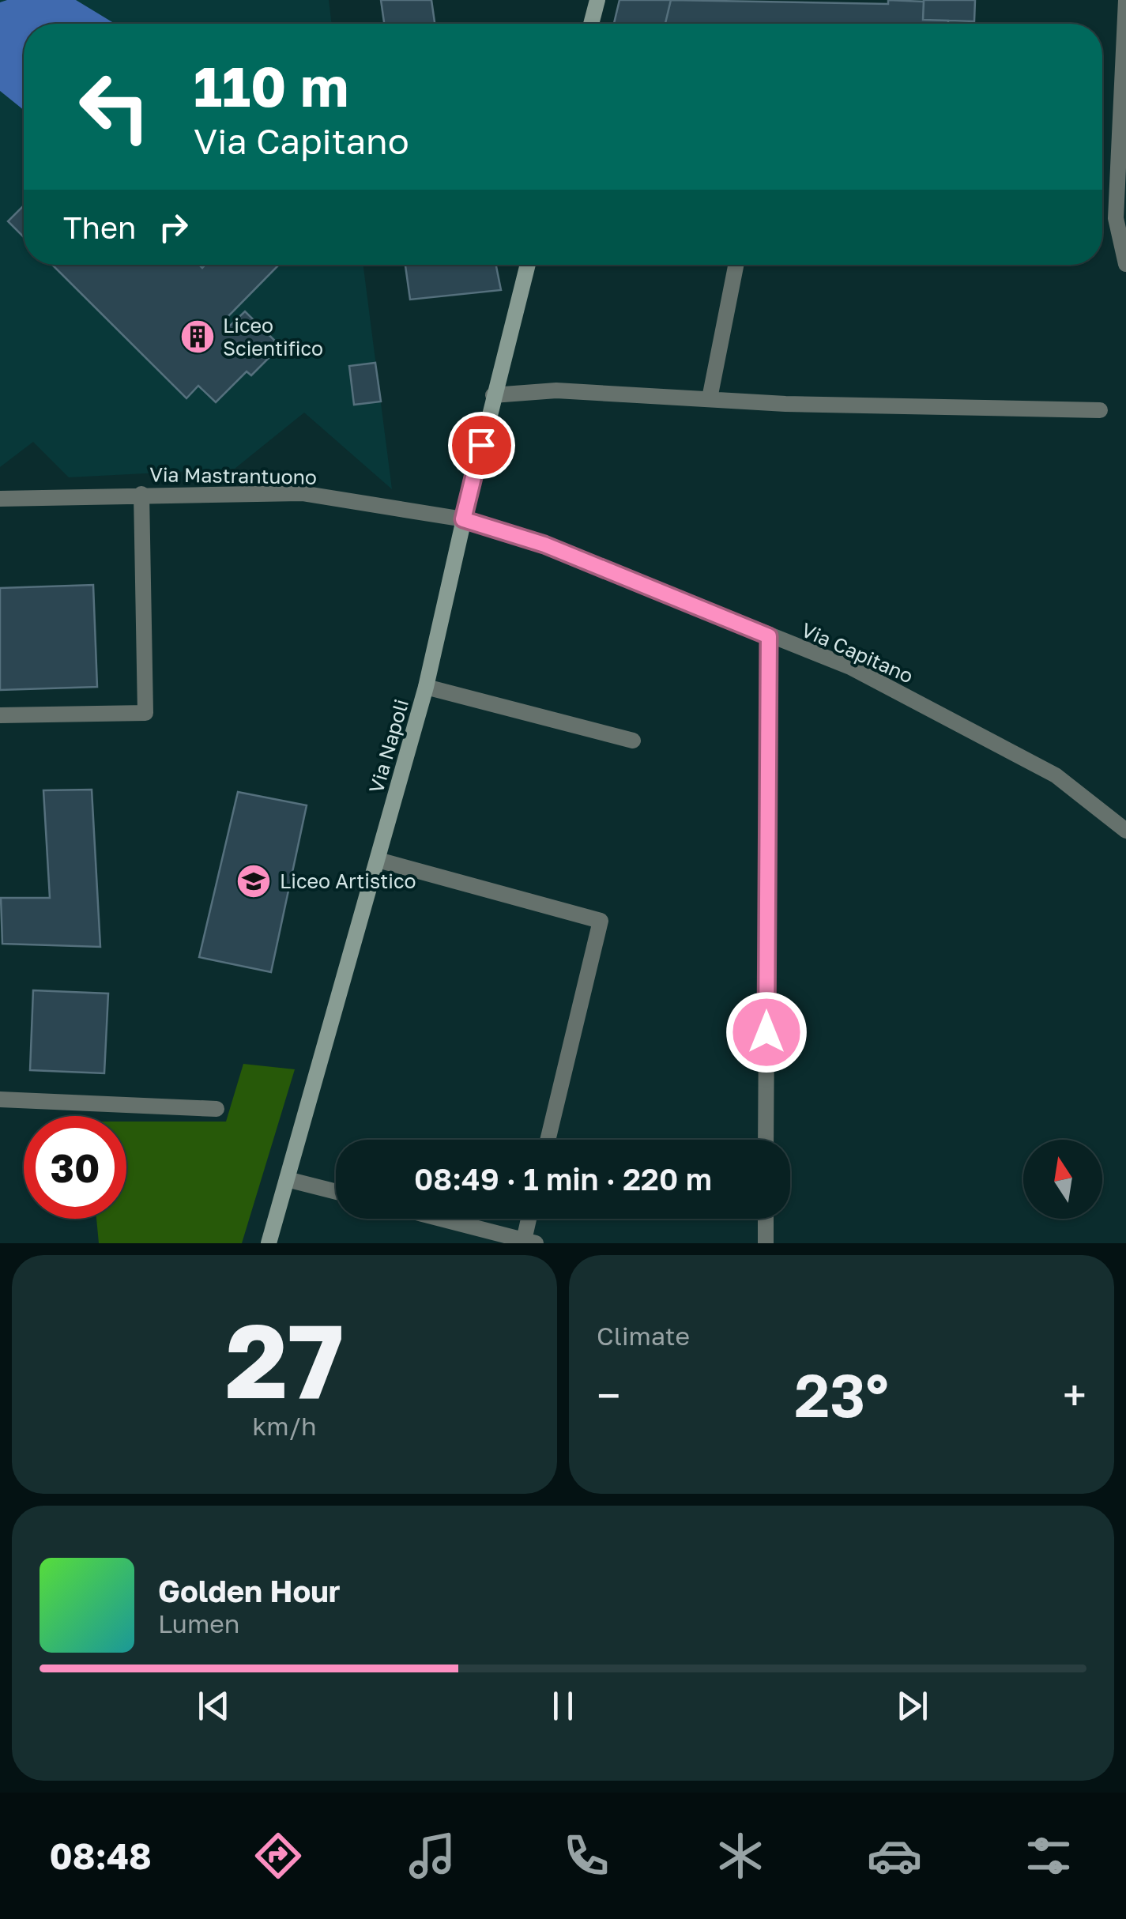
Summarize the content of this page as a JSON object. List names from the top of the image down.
{
  "streets": {
    "street": ["Via Mastrantuono", "Via Capitano", "Via Napoli"]
  },
  "crossings": [
    ["Via Mastrantuono", "Via Capitano"],
    ["Via Mastrantuono", "Via Napoli"],
    ["Via Capitano", "Via Napoli"]
  ],
  "places": {
    "building": ["Liceo Scientifico"],
    "school or university": ["Liceo Artistico"]
  },
  "north": "top",
  "page": {
    "turn": ["110 m", "Via Capitano"],
    "then": "Then",
    "limit": "30",
    "trip": "08:49 · 1 min · 220 m",
    "tile": [
      ["27", "km/h"],
      "Climate"
    ],
    "heat": ["−", "23°", "+"],
    "song": ["Golden Hour", "Lumen"],
    "tabs": "08:48"
  }
}
